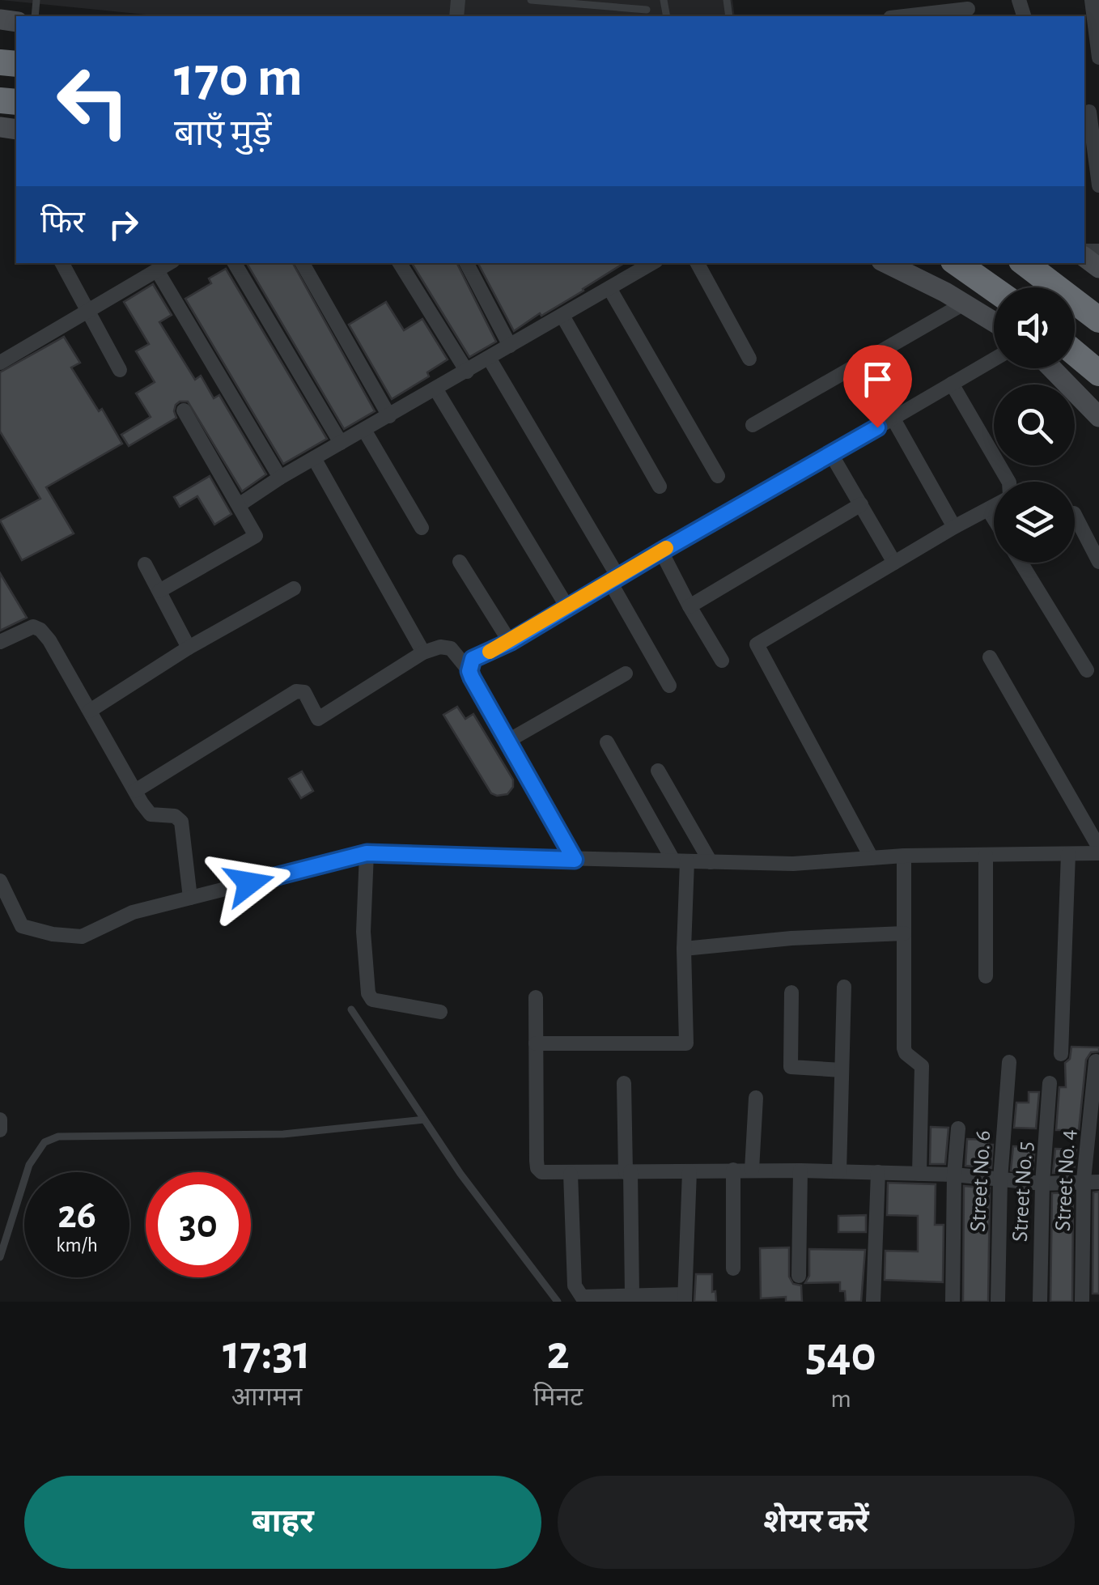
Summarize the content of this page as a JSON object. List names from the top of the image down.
{
  "streets": {
    "street": ["Street No. 4", "Street No. 6", "Street No. 5"]
  },
  "page": {
    "turn": ["170 m", "बाएँ मुड़ें"],
    "then": "फिर",
    "speed": "26 km/h",
    "limit": "30",
    "eta": [
      "17:31",
      "आगमन",
      "2",
      "मिनट",
      "540",
      "m"
    ],
    "buttons": ["बाहर", "शेयर करें"]
  }
}
